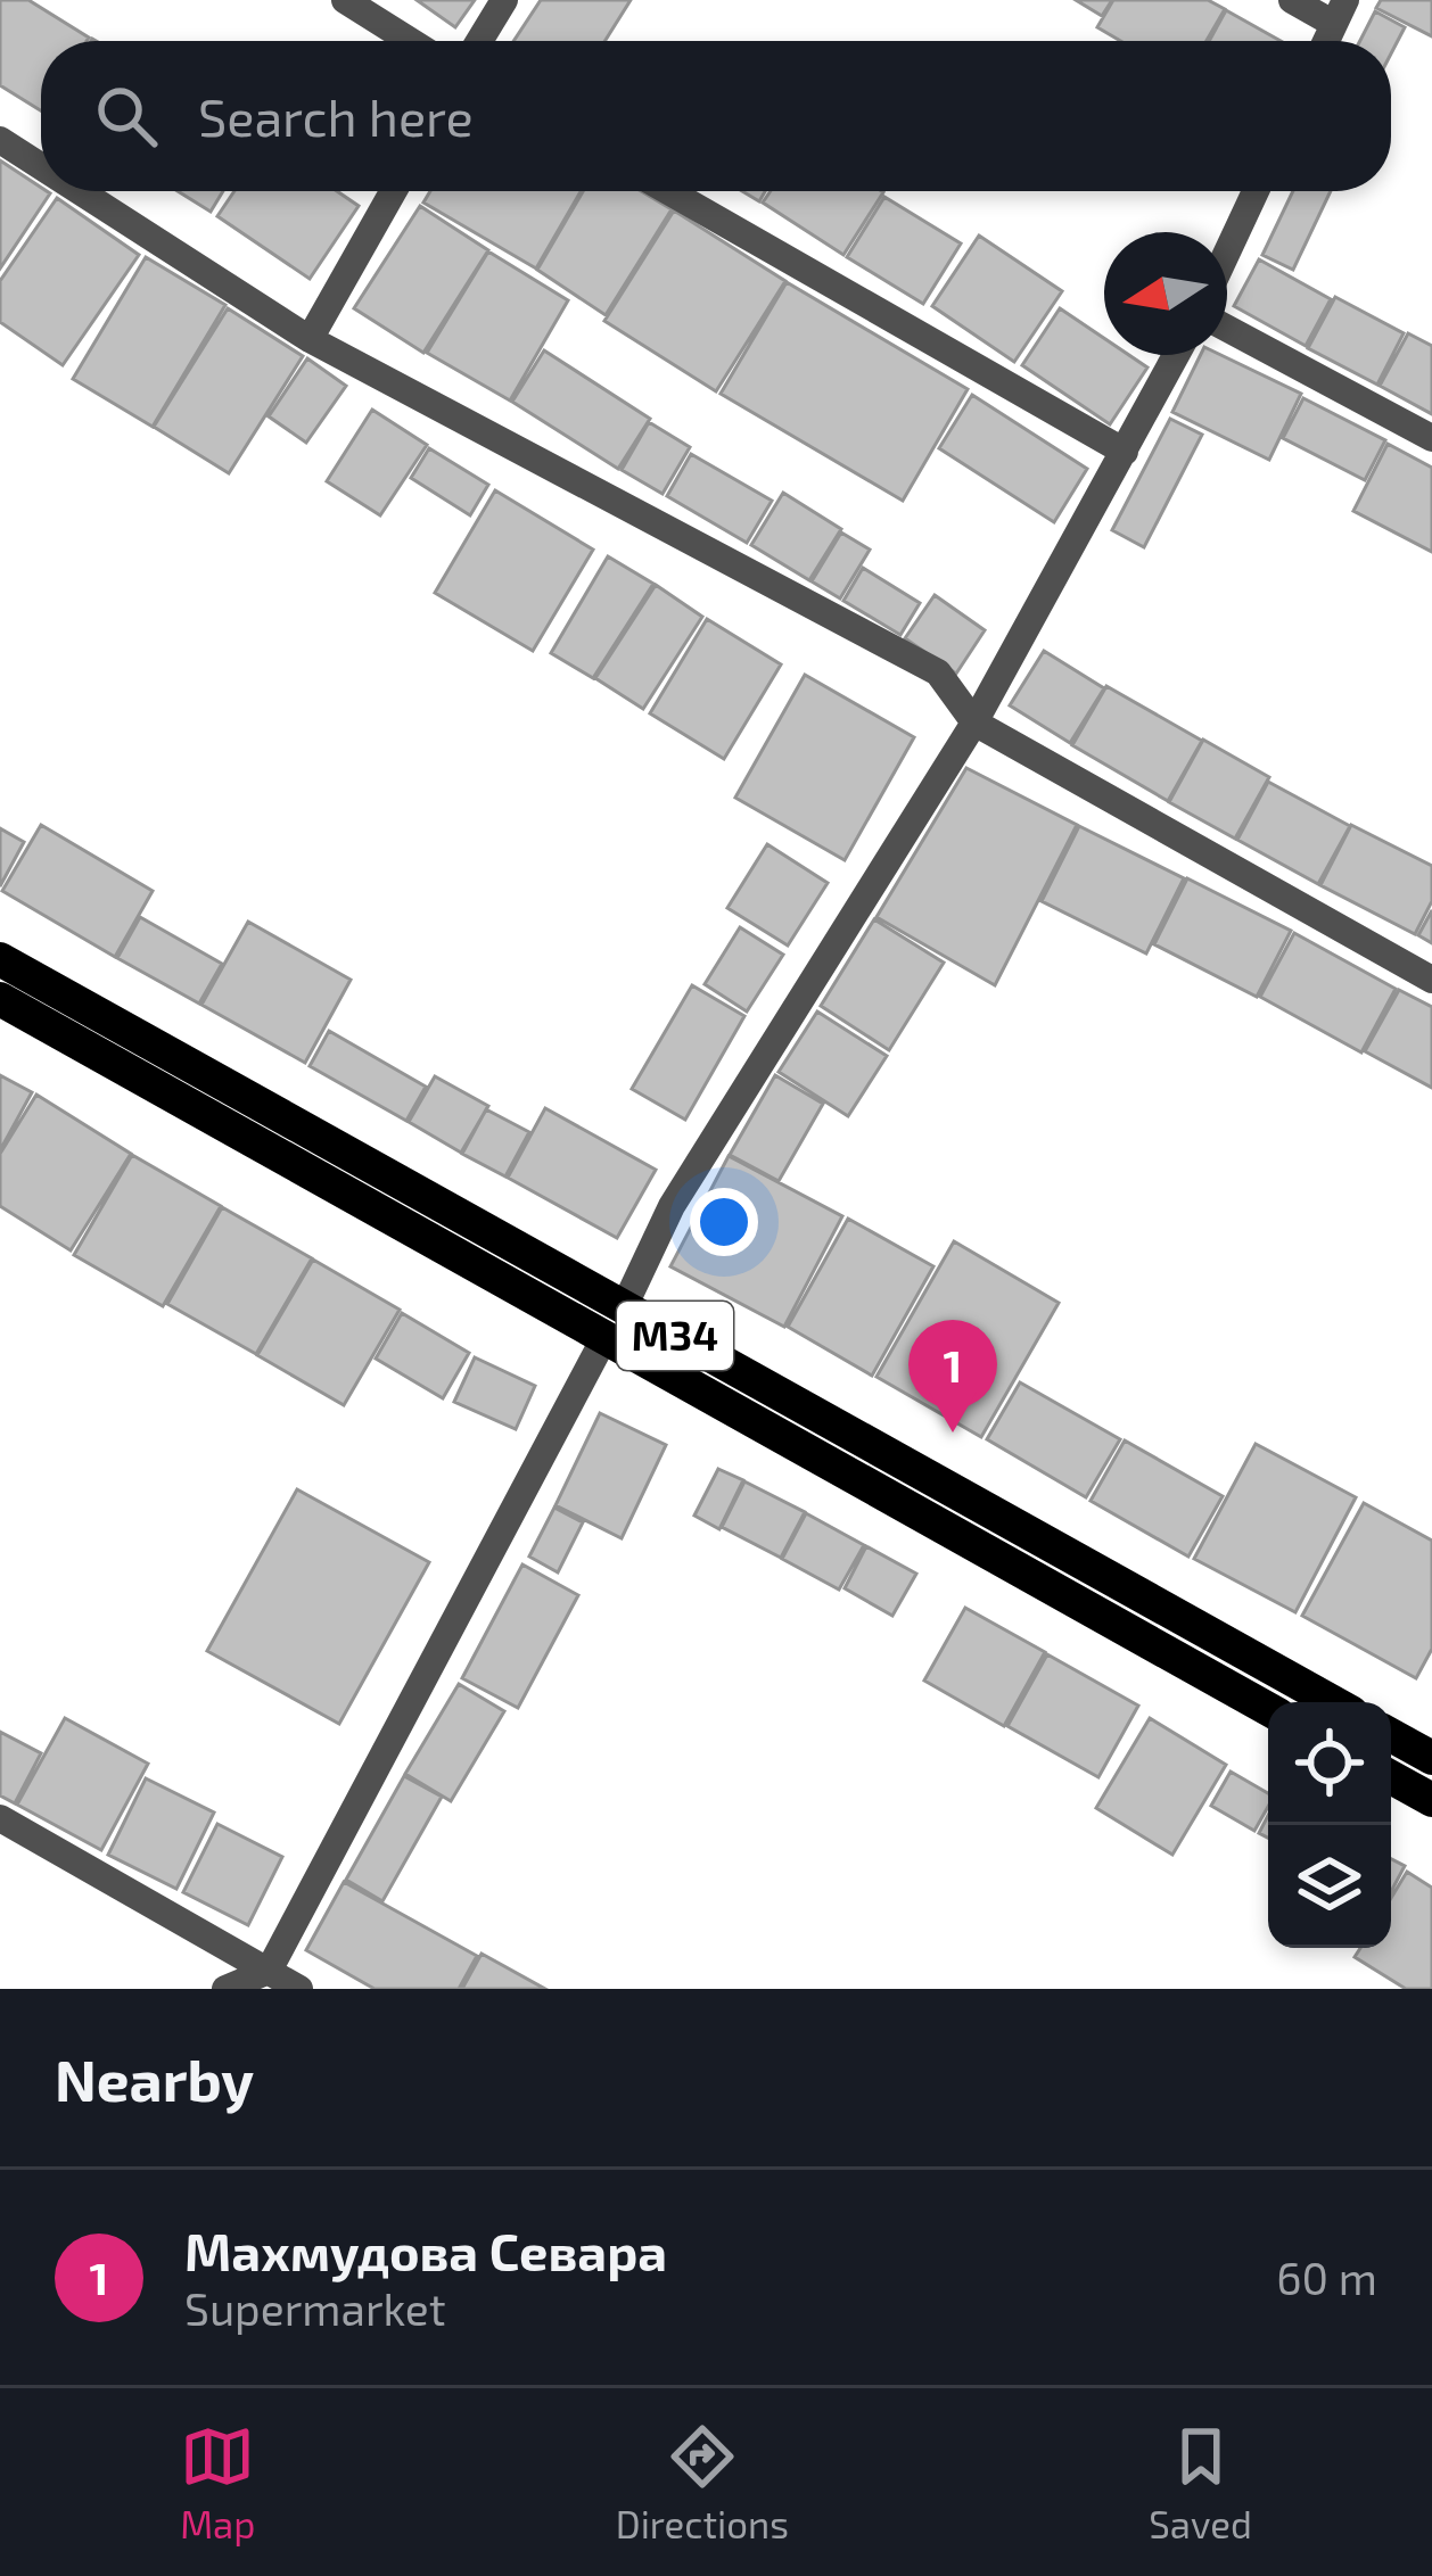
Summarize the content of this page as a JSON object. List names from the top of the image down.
{
  "streets": {
    "main road": ["M34"]
  },
  "north": "left",
  "page": {
    "search": "Search here",
    "pins": "1",
    "heading": "Nearby",
    "list": [
      {
        "mark": "1",
        "name": "Махмудова Севара",
        "note": "Supermarket",
        "value": "60 m"
      }
    ],
    "nav": ["Map", "Directions", "Saved"]
  }
}
